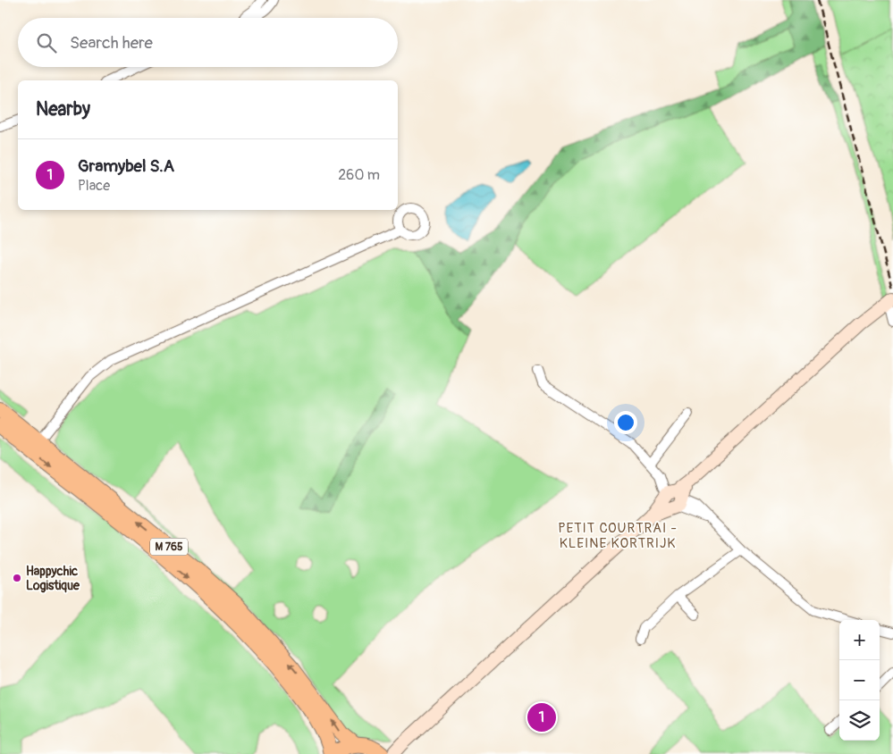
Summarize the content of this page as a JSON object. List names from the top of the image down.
{
  "streets": {
    "main road": ["M 765"]
  },
  "districts": ["PETIT COURTRAI - KLEINE KORTRIJK"],
  "places": ["Happychic Logistique"],
  "page": {
    "search": "Search here",
    "heading": "Nearby",
    "list": [
      {
        "mark": "1",
        "name": "Gramybel S.A",
        "note": "Place",
        "value": "260 m"
      }
    ],
    "map_buttons": ["+", "−"],
    "pins": "1"
  }
}
